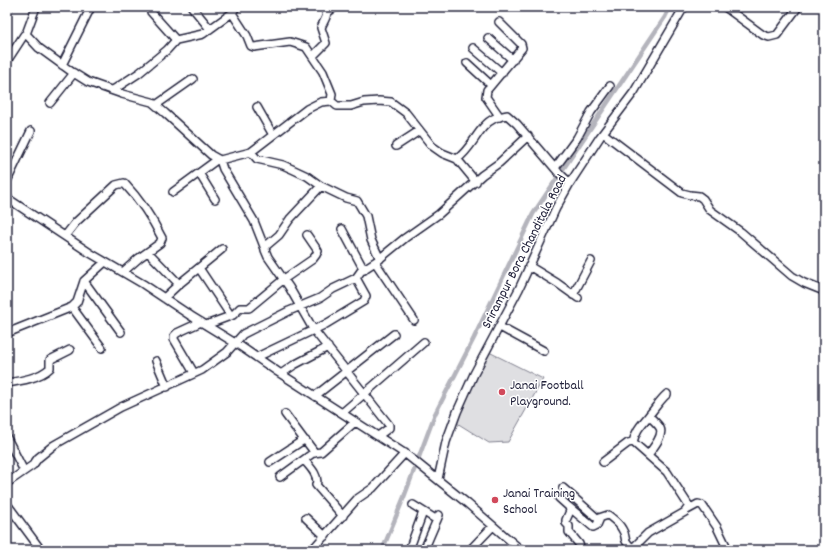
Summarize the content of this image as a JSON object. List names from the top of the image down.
{
  "streets": {
    "street": ["Srirampur Bora Chanditala Road"]
  },
  "places": ["Janai Football Playground.", "Janai Training School"]
}
